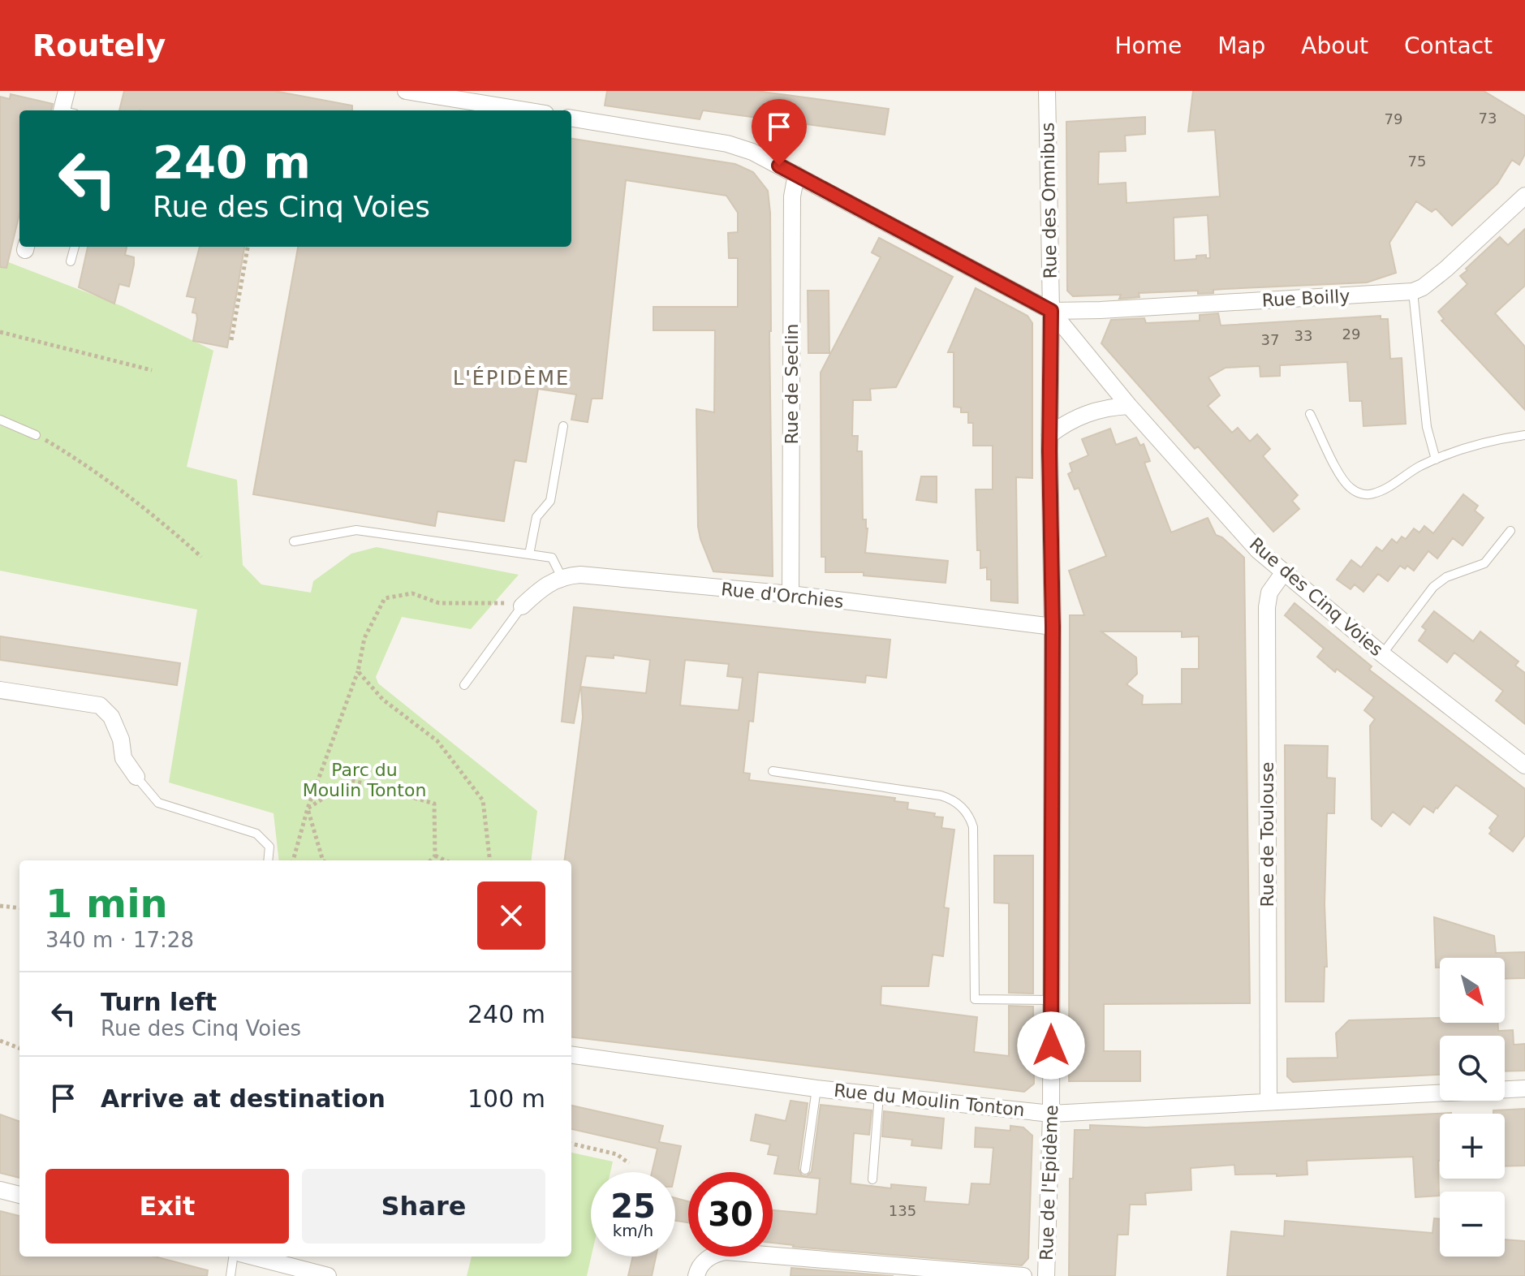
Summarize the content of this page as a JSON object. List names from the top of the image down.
{
  "streets": {
    "street": [
      "Rue des Omnibus",
      "Rue Boilly",
      "Rue de Seclin",
      "Rue d'Orchies",
      "Rue des Cinq Voies",
      "Rue de Toulouse",
      "Rue du Moulin Tonton",
      "Rue de l'Epidème"
    ]
  },
  "crossings": [
    ["Rue des Omnibus", "Rue Boilly"],
    ["Rue des Omnibus", "Rue des Cinq Voies"],
    ["Rue des Omnibus", "Rue de l'Epidème"],
    ["Rue Boilly", "Rue des Cinq Voies"],
    ["Rue Boilly", "Rue de l'Epidème"],
    ["Rue de Seclin", "Rue d'Orchies"],
    ["Rue de Seclin", "Rue des Cinq Voies"],
    ["Rue d'Orchies", "Rue de l'Epidème"],
    ["Rue des Cinq Voies", "Rue de Toulouse"],
    ["Rue des Cinq Voies", "Rue de l'Epidème"],
    ["Rue de Toulouse", "Rue du Moulin Tonton"],
    ["Rue du Moulin Tonton", "Rue de l'Epidème"]
  ],
  "districts": ["L'ÉPIDÈME"],
  "parks": ["Parc du Moulin Tonton"],
  "house_numbers": [
    "73",
    "79",
    "75",
    "29",
    "33",
    "37",
    "135"
  ],
  "north": "bottom right",
  "page": {
    "header": "Routely",
    "nav": [
      "Home",
      "Map",
      "About",
      "Contact"
    ],
    "turn": ["240 m", "Rue des Cinq Voies"],
    "heading": ["1 min", "340 m · 17:28"],
    "map_buttons": ["+", "−"],
    "list": [
      {
        "name": "Turn left",
        "note": "Rue des Cinq Voies",
        "value": "240 m"
      },
      {
        "name": "Arrive at destination",
        "value": "100 m"
      }
    ],
    "buttons": ["Exit", "Share"],
    "speed": "25 km/h",
    "limit": "30"
  }
}
